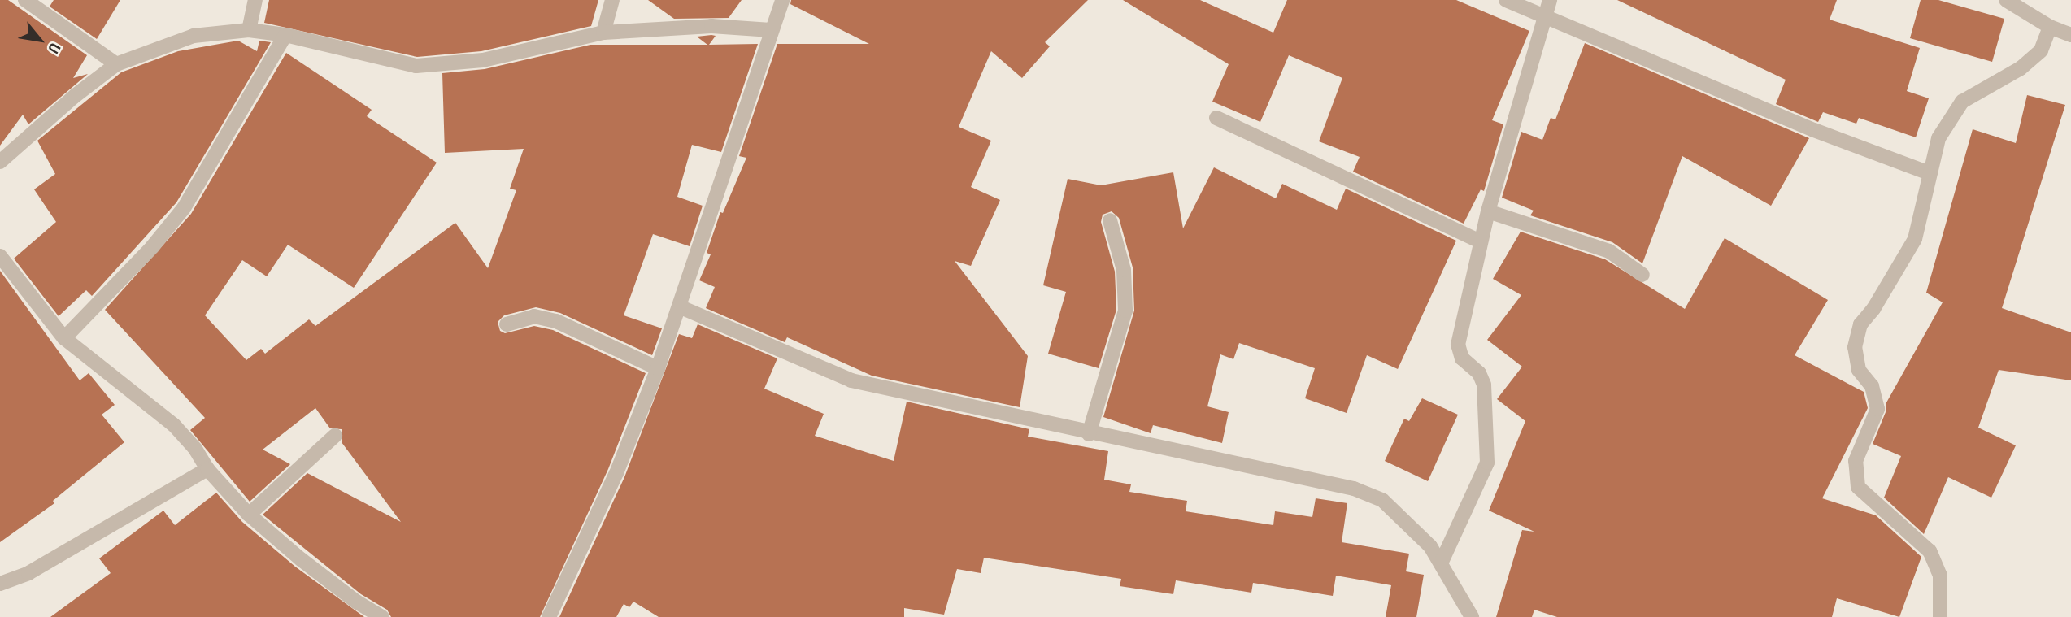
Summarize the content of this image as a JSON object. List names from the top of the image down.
{
  "north": "bottom right"
}
